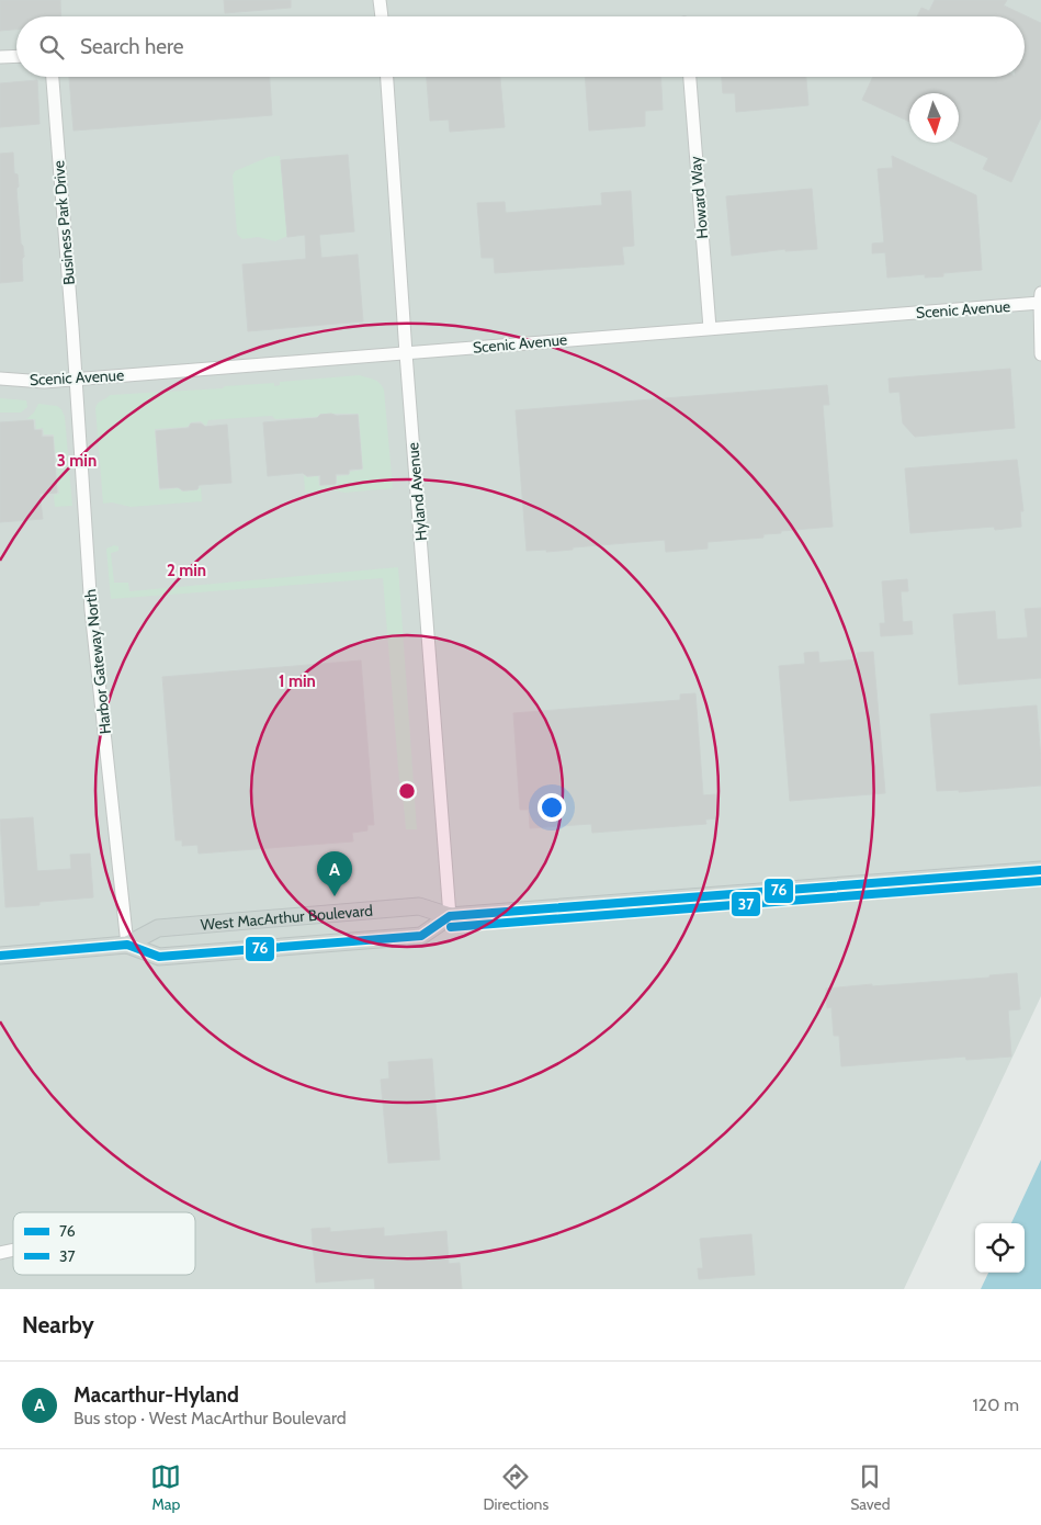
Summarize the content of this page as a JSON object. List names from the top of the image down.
{
  "streets": {
    "main road": ["West MacArthur Boulevard"],
    "street": [
      "Howard Way",
      "Business Park Drive",
      "Scenic Avenue",
      "Hyland Avenue",
      "Harbor Gateway North"
    ]
  },
  "crossings": [
    ["Howard Way", "Scenic Avenue"],
    ["Business Park Drive", "Scenic Avenue"],
    ["Business Park Drive", "Harbor Gateway North"],
    ["Scenic Avenue", "Hyland Avenue"],
    ["Scenic Avenue", "Harbor Gateway North"],
    ["Hyland Avenue", "West MacArthur Boulevard"],
    ["Harbor Gateway North", "West MacArthur Boulevard"]
  ],
  "lines": ["transit line 76", "transit line 37"],
  "legend": ["76", "37"],
  "north": "bottom",
  "page": {
    "search": "Search here",
    "pins": "A",
    "heading": "Nearby",
    "list": [
      {
        "mark": "A",
        "name": "Macarthur-Hyland",
        "note": "Bus stop · West MacArthur Boulevard",
        "value": "120 m"
      }
    ],
    "nav": ["Map", "Directions", "Saved"]
  },
  "rings": ["3 min", "2 min", "1 min"]
}
